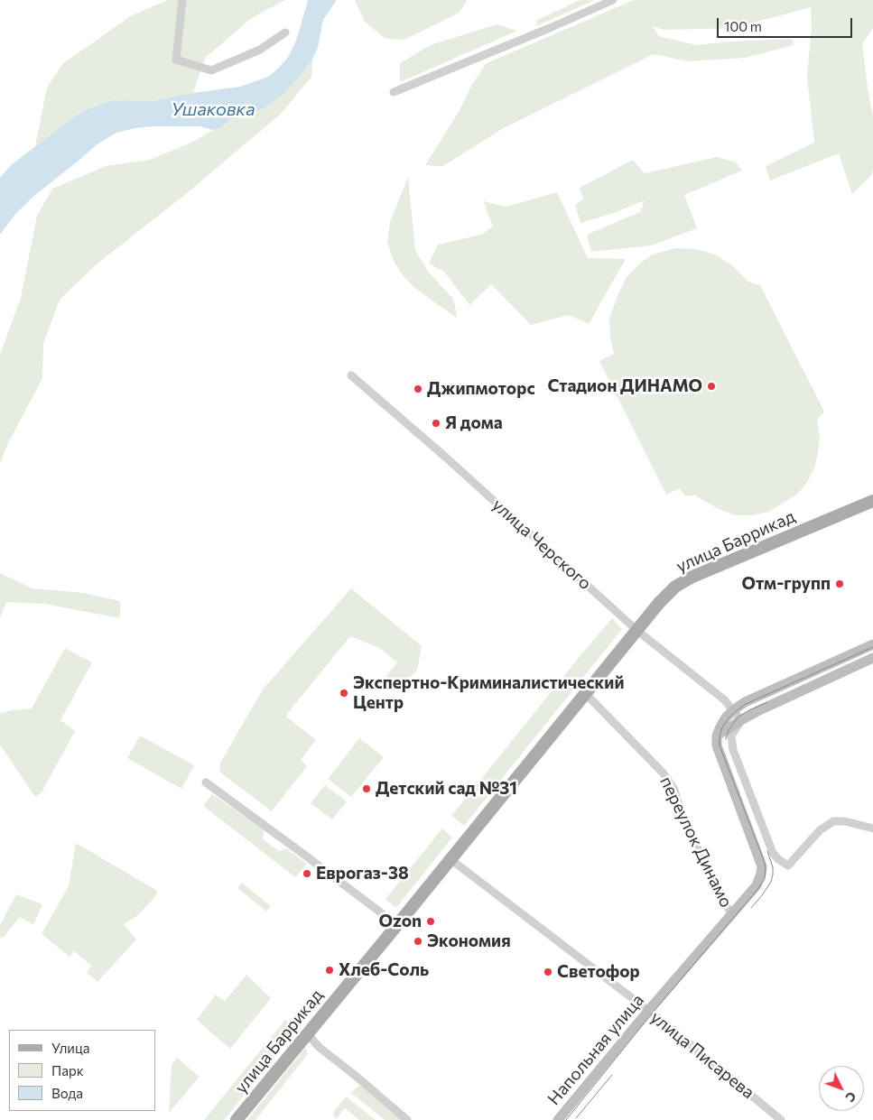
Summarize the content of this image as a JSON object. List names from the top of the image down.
{
  "streets": {
    "main road": ["улица Баррикад"],
    "street": [
      "улица Черского",
      "переулок Динамо",
      "Напольная улица",
      "улица Писарева"
    ]
  },
  "crossings": [
    ["улица Баррикад", "улица Черского"],
    ["улица Баррикад", "переулок Динамо"],
    ["улица Баррикад", "улица Писарева"],
    ["переулок Динамо", "Напольная улица"],
    ["Напольная улица", "улица Писарева"]
  ],
  "water": ["Ушаковка"],
  "places": [
    "Стадион ДИНАМО",
    "Джипмоторс",
    "Я дома",
    "Отм-групп",
    "Экспертно-Криминалистический Центр",
    "Детский сад №31",
    "Еврогаз-38",
    "Ozon",
    "Экономия",
    "Хлеб-Соль",
    "Светофор"
  ],
  "legend": ["Улица", "Парк", "Вода"],
  "scale_bar": "100 m",
  "north": "bottom right"
}
